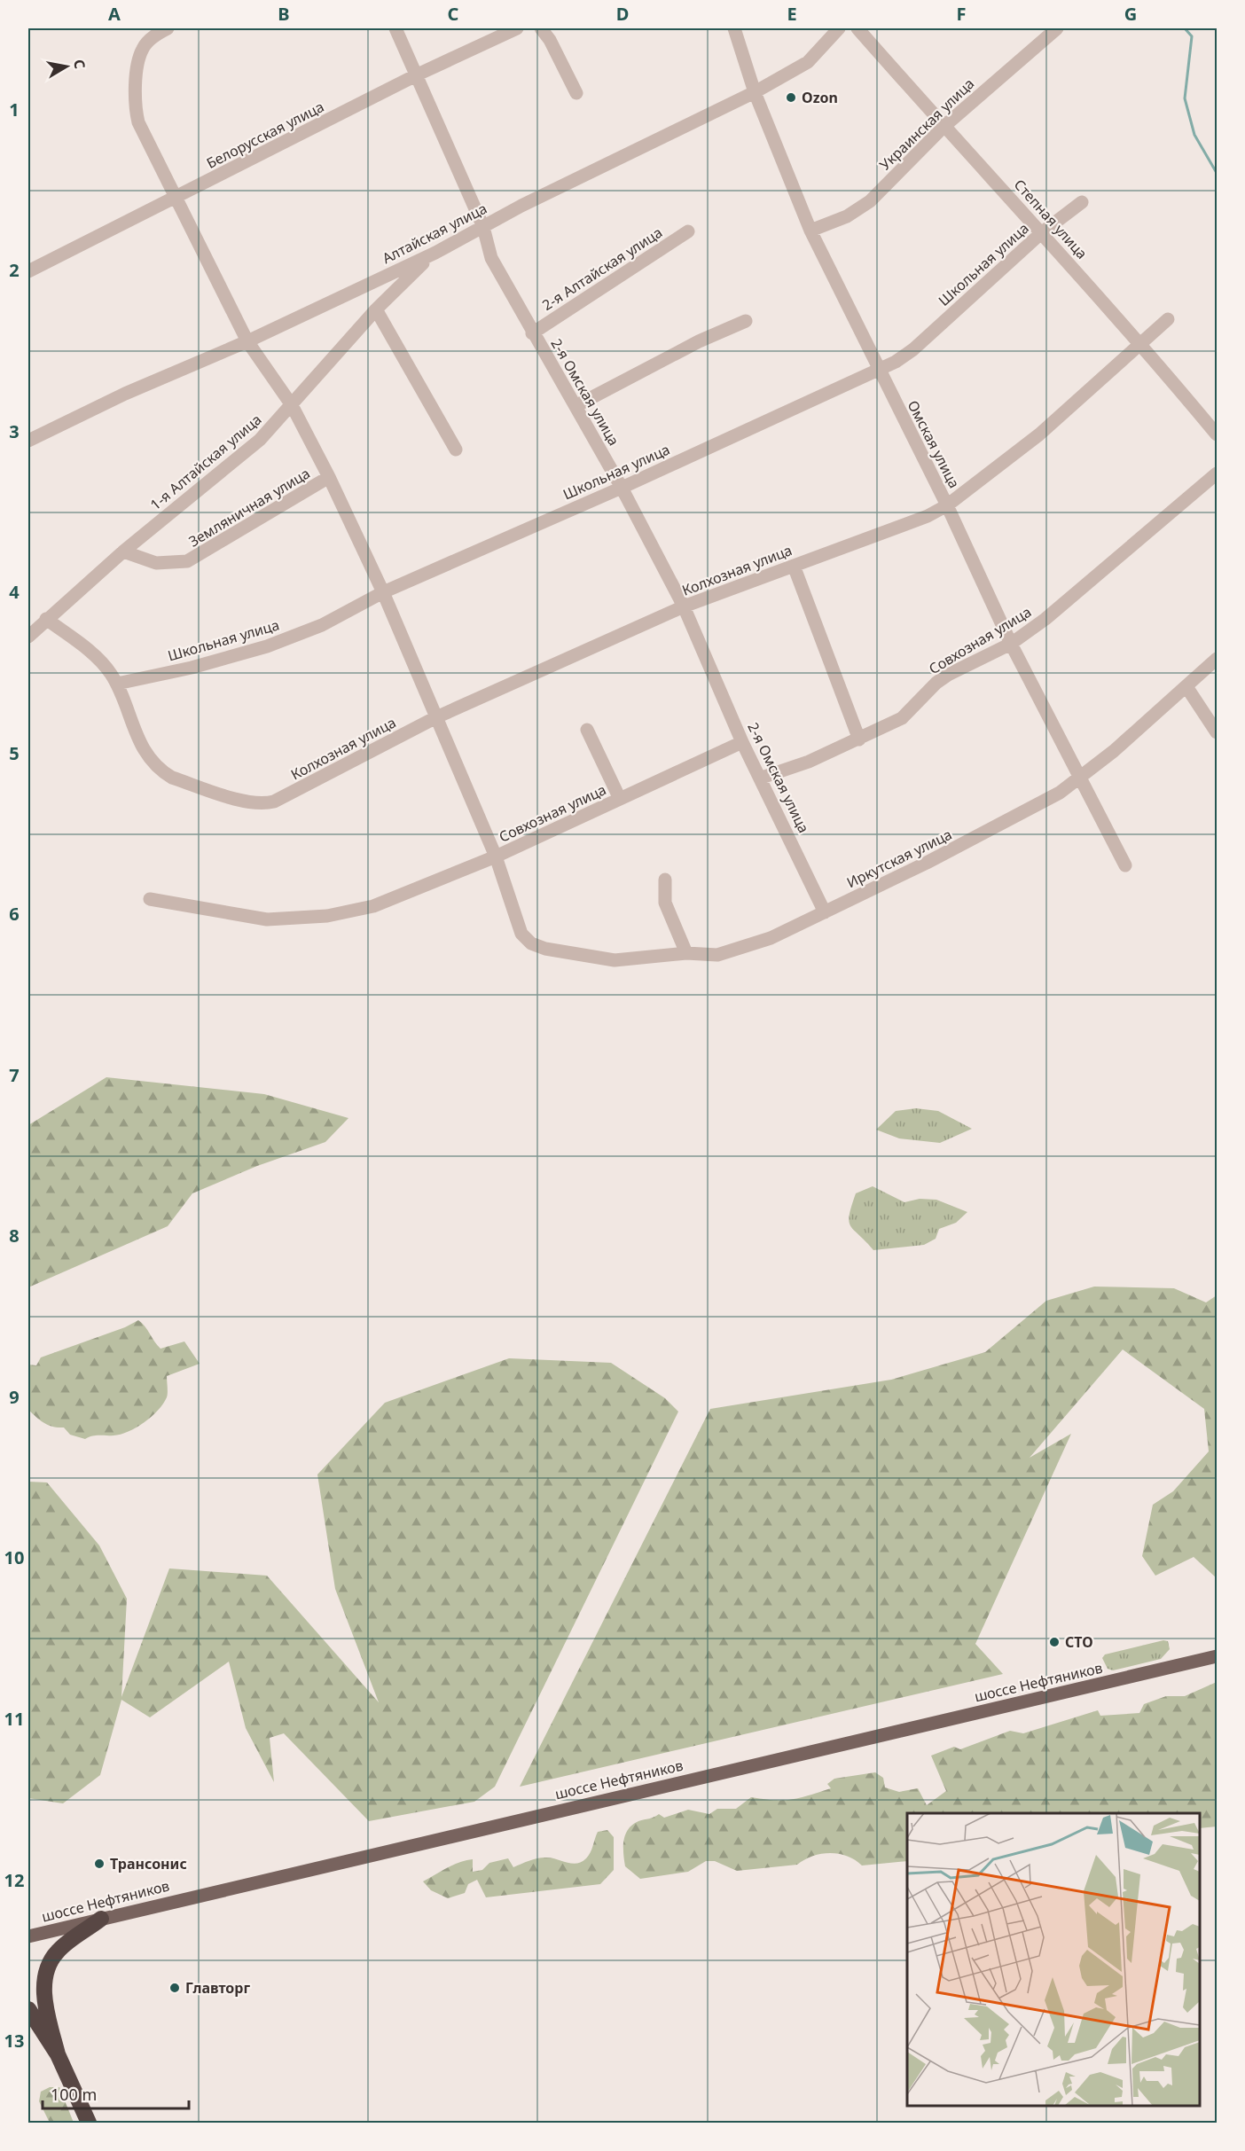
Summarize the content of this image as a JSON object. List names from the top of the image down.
{
  "streets": {
    "main road": ["шоссе Нефтяников"],
    "street": [
      "Украинская улица",
      "Белорусская улица",
      "Степная улица",
      "Алтайская улица",
      "Школьная улица",
      "2-я Алтайская улица",
      "2-я Омская улица",
      "Омская улица",
      "1-я Алтайская улица",
      "Земляничная улица",
      "Колхозная улица",
      "Совхозная улица",
      "Иркутская улица"
    ]
  },
  "crossings": [
    ["Украинская улица", "Степная улица"],
    ["Украинская улица", "Омская улица"],
    ["Белорусская улица", "2-я Омская улица"],
    ["Степная улица", "Школьная улица"],
    ["Степная улица", "Колхозная улица"],
    ["Алтайская улица", "2-я Омская улица"],
    ["Алтайская улица", "Омская улица"],
    ["Алтайская улица", "1-я Алтайская улица"],
    ["Школьная улица", "2-я Омская улица"],
    ["Школьная улица", "Омская улица"],
    ["Школьная улица", "Колхозная улица"],
    ["2-я Алтайская улица", "2-я Омская улица"],
    ["2-я Омская улица", "Колхозная улица"],
    ["2-я Омская улица", "Совхозная улица"],
    ["2-я Омская улица", "Иркутская улица"],
    ["Омская улица", "Колхозная улица"],
    ["Омская улица", "Совхозная улица"],
    ["Омская улица", "Иркутская улица"],
    ["1-я Алтайская улица", "Земляничная улица"],
    ["Совхозная улица", "Иркутская улица"]
  ],
  "places": [
    "Ozon",
    "СТО",
    "Трансонис",
    "Главторг"
  ],
  "scale_bar": "100 m",
  "north": "right",
  "grid": {
    "columns": [
      "A",
      "B",
      "C",
      "D",
      "E",
      "F",
      "G"
    ],
    "rows": [
      "1",
      "2",
      "3",
      "4",
      "5",
      "6",
      "7",
      "8",
      "9",
      "10",
      "11",
      "12",
      "13"
    ]
  }
}
